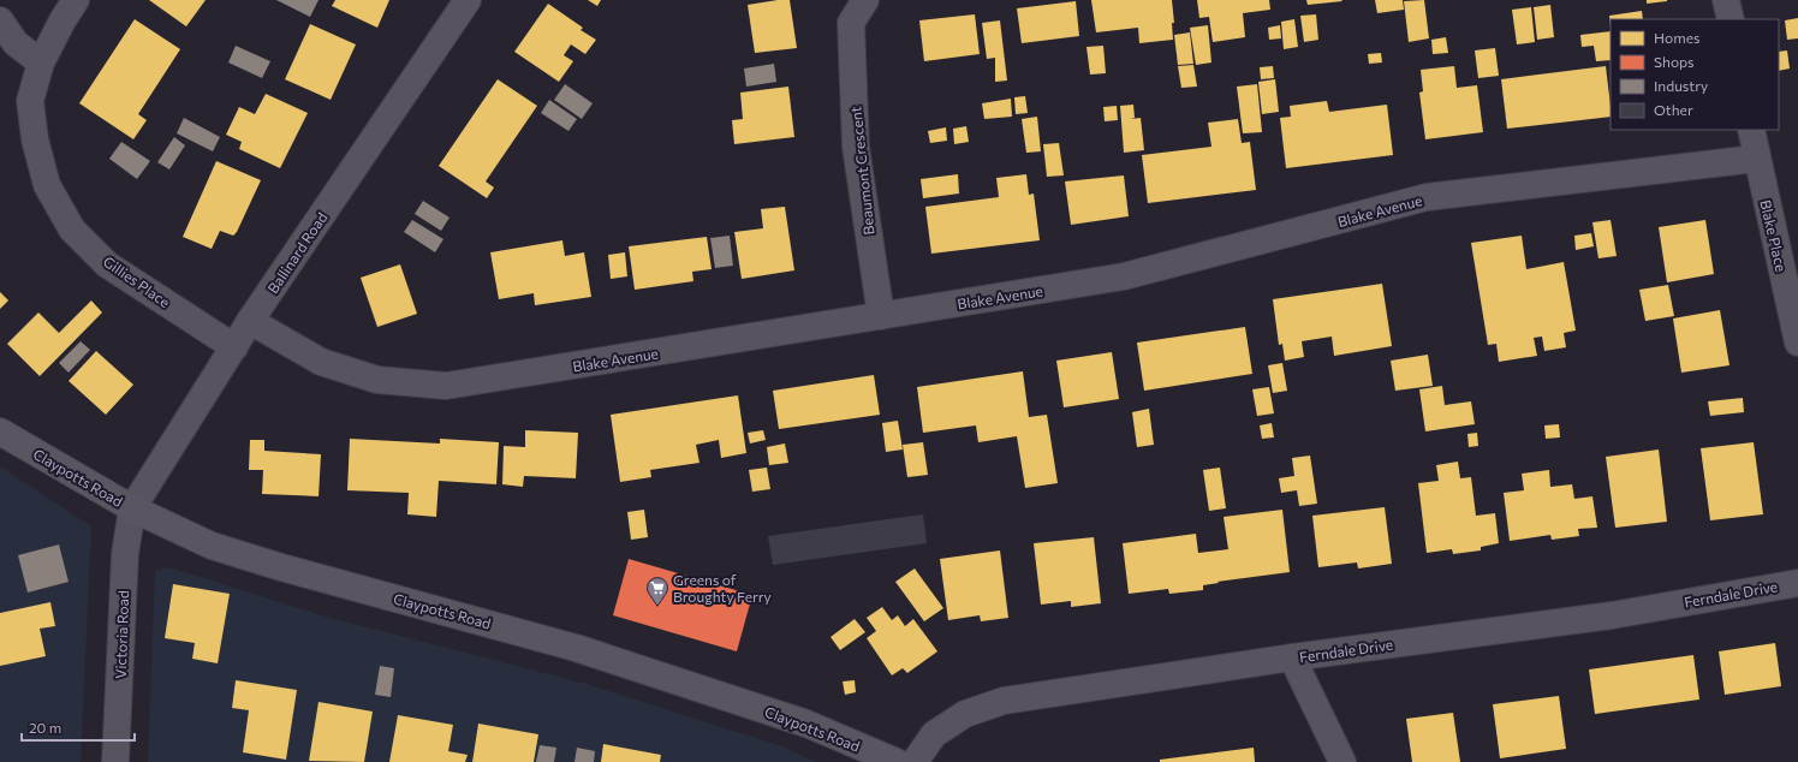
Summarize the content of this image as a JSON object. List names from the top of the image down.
{
  "streets": {
    "main road": ["Claypotts Road"],
    "street": [
      "Beaumont Crescent",
      "Blake Avenue",
      "Blake Place",
      "Ballinard Road",
      "Gillies Place",
      "Ferndale Drive",
      "Victoria Road"
    ]
  },
  "crossings": [
    ["Beaumont Crescent", "Blake Avenue"],
    ["Blake Avenue", "Blake Place"],
    ["Blake Avenue", "Ballinard Road"],
    ["Ballinard Road", "Gillies Place"],
    ["Ballinard Road", "Claypotts Road"],
    ["Ballinard Road", "Victoria Road"],
    ["Claypotts Road", "Victoria Road"]
  ],
  "places": {
    "supermarket": ["Greens of Broughty Ferry"]
  },
  "legend": [
    "Homes",
    "Shops",
    "Industry",
    "Other"
  ],
  "scale_bar": "20 m"
}
